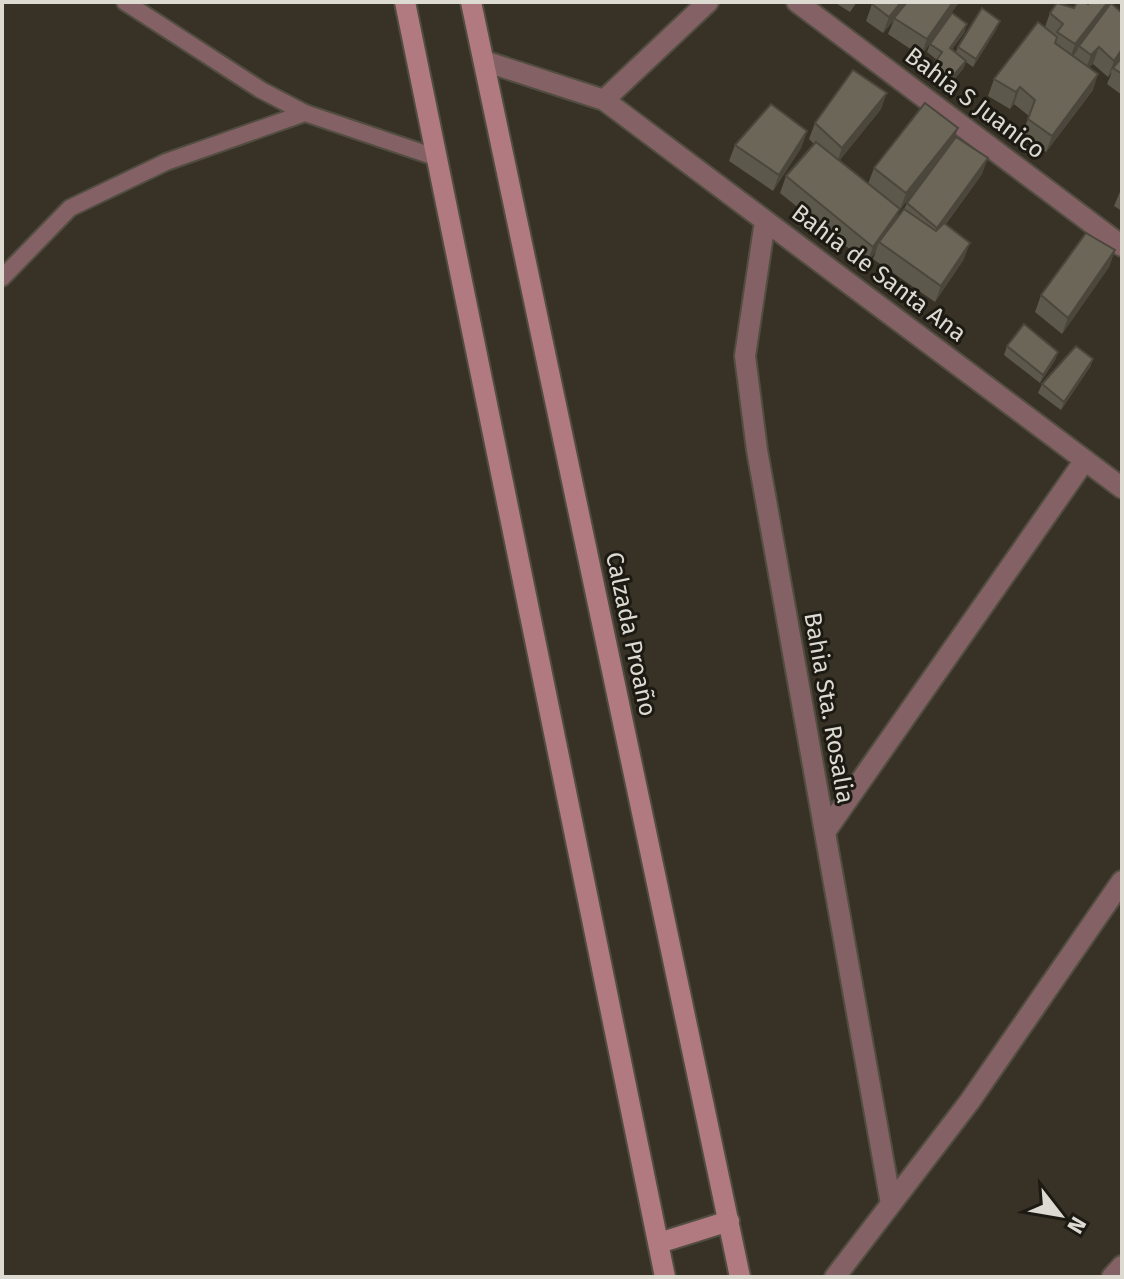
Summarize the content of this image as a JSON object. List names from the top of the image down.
{
  "streets": {
    "main road": ["Calzada Proaño"],
    "street": ["Bahia S Juanico", "Bahia de Santa Ana", "Bahia Sta. Rosalia"]
  },
  "crossings": [
    ["Bahia de Santa Ana", "Calzada Proaño"],
    ["Bahia de Santa Ana", "Bahia Sta. Rosalia"]
  ],
  "north": "bottom right"
}
